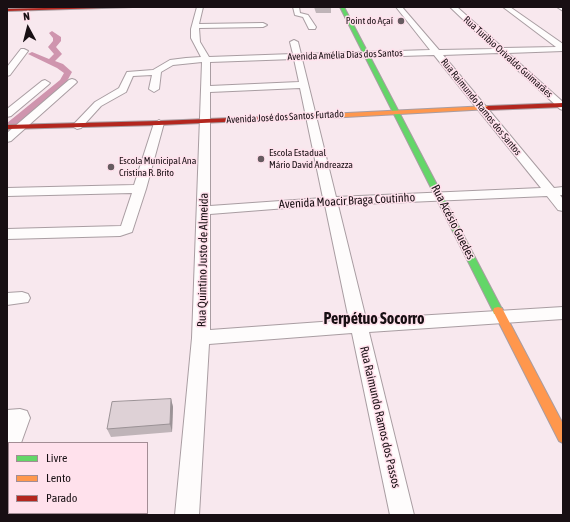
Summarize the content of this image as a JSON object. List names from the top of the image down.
{
  "streets": {
    "street": [
      "Avenida Amélia Dias dos Santos",
      "Rua Turibio Orivaldo Guimarães",
      "Rua Raimundo Ramos dos Santos",
      "Avenida José dos Santos Furtado",
      "Avenida Moacir Braga Coutinho",
      "Rua Acésio Guedes",
      "Rua Quintino Justo de Almeida",
      "Rua Raimundo Ramos dos Passos"
    ]
  },
  "crossings": [
    ["Avenida Amélia Dias dos Santos", "Rua Turibio Orivaldo Guimarães"],
    ["Avenida Amélia Dias dos Santos", "Rua Raimundo Ramos dos Santos"],
    ["Avenida Amélia Dias dos Santos", "Avenida José dos Santos Furtado"],
    ["Avenida Amélia Dias dos Santos", "Rua Acésio Guedes"],
    ["Avenida Amélia Dias dos Santos", "Rua Quintino Justo de Almeida"],
    ["Avenida Amélia Dias dos Santos", "Rua Raimundo Ramos dos Passos"],
    ["Rua Turibio Orivaldo Guimarães", "Avenida José dos Santos Furtado"],
    ["Rua Raimundo Ramos dos Santos", "Avenida José dos Santos Furtado"],
    ["Rua Raimundo Ramos dos Santos", "Avenida Moacir Braga Coutinho"],
    ["Avenida José dos Santos Furtado", "Rua Acésio Guedes"],
    ["Avenida José dos Santos Furtado", "Rua Quintino Justo de Almeida"],
    ["Avenida José dos Santos Furtado", "Rua Raimundo Ramos dos Passos"],
    ["Avenida Moacir Braga Coutinho", "Rua Acésio Guedes"],
    ["Avenida Moacir Braga Coutinho", "Rua Quintino Justo de Almeida"],
    ["Avenida Moacir Braga Coutinho", "Rua Raimundo Ramos dos Passos"]
  ],
  "districts": ["Perpétuo Socorro"],
  "places": ["Point do Açaí", "Escola Estadual Mário David Andreazza", "Escola Municipal Ana Cristina R. Brito"],
  "legend": ["Livre", "Lento", "Parado"],
  "north": "top"
}
